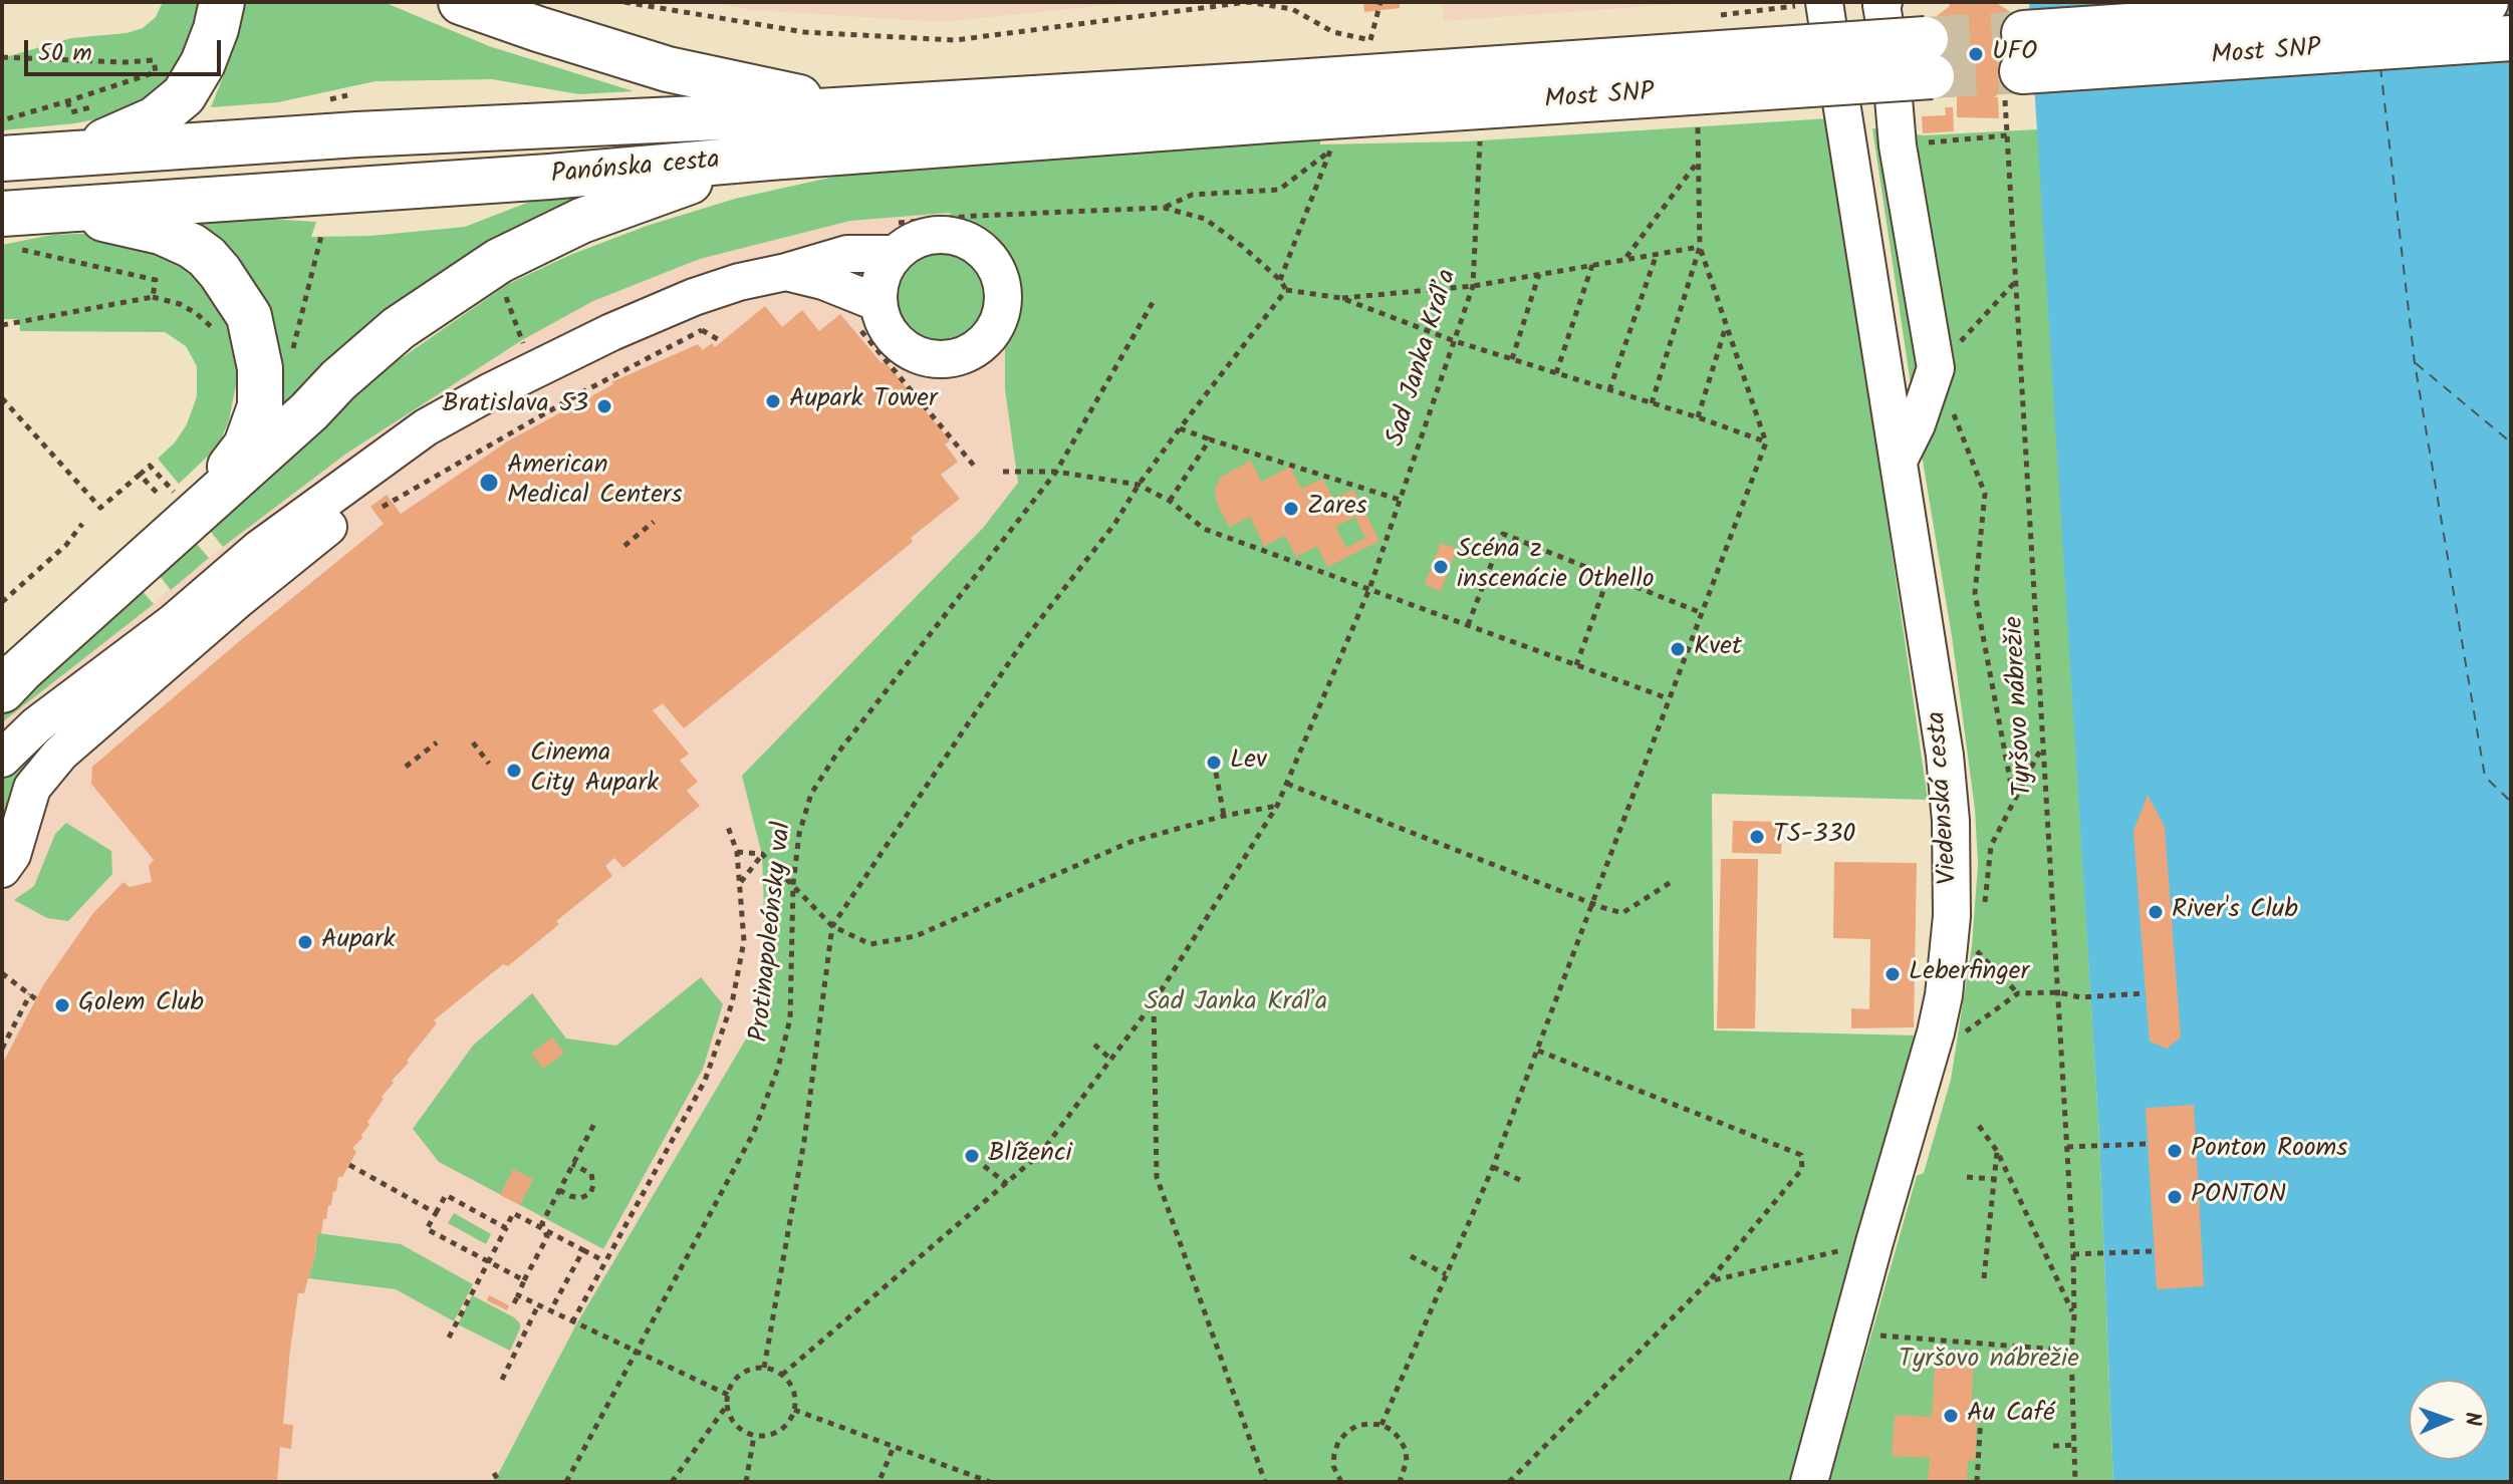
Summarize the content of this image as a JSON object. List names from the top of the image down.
{
  "streets": {
    "main road": ["Most SNP", "Panónska cesta"],
    "street": ["Viedenská cesta"],
    "path": ["Sad Janka Kráľa", "Tyršovo nábrežie", "Protinapoleónsky val"]
  },
  "crossings": [
    ["Most SNP", "Panónska cesta"],
    ["Most SNP", "Tyršovo nábrežie"]
  ],
  "parks": ["Sad Janka Kráľa", "Tyršovo nábrežie"],
  "places": [
    "UFO",
    "Aupark Tower",
    "Bratislava 53",
    "American Medical Centers",
    "Zares",
    "Scéna z inscenácie Othello",
    "Kvet",
    "Lev",
    "Cinema City Aupark",
    "TS-330",
    "River's Club",
    "Aupark",
    "Leberfinger",
    "Golem Club",
    "Ponton Rooms",
    "Blíženci",
    "PONTON",
    "Au Café"
  ],
  "scale_bar": "50 m",
  "north": "right"
}
